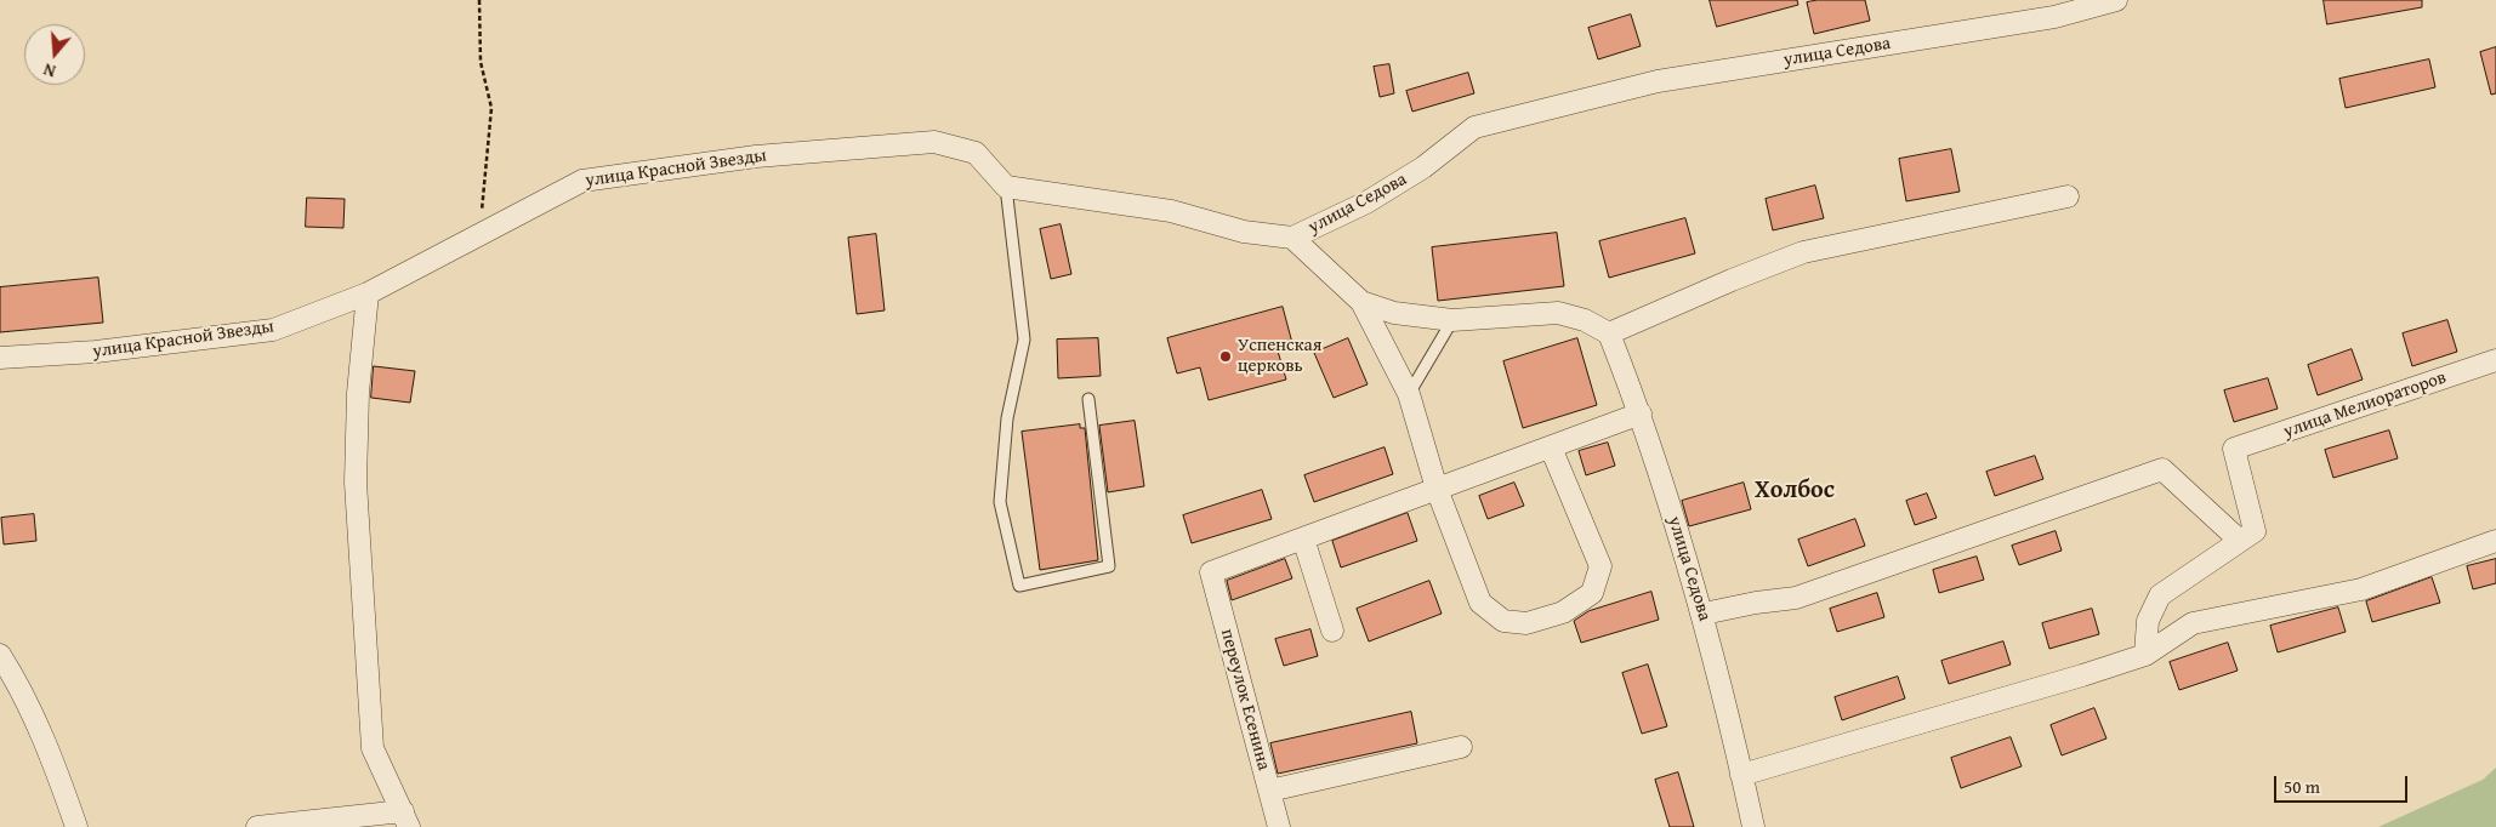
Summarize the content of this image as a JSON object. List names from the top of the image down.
{
  "streets": {
    "street": [
      "улица Седова",
      "улица Красной Звезды",
      "улица Мелиораторов",
      "переулок Есенина"
    ]
  },
  "districts": ["Холбос"],
  "places": ["Успенская церковь"],
  "scale_bar": "50 m",
  "north": "bottom"
}
